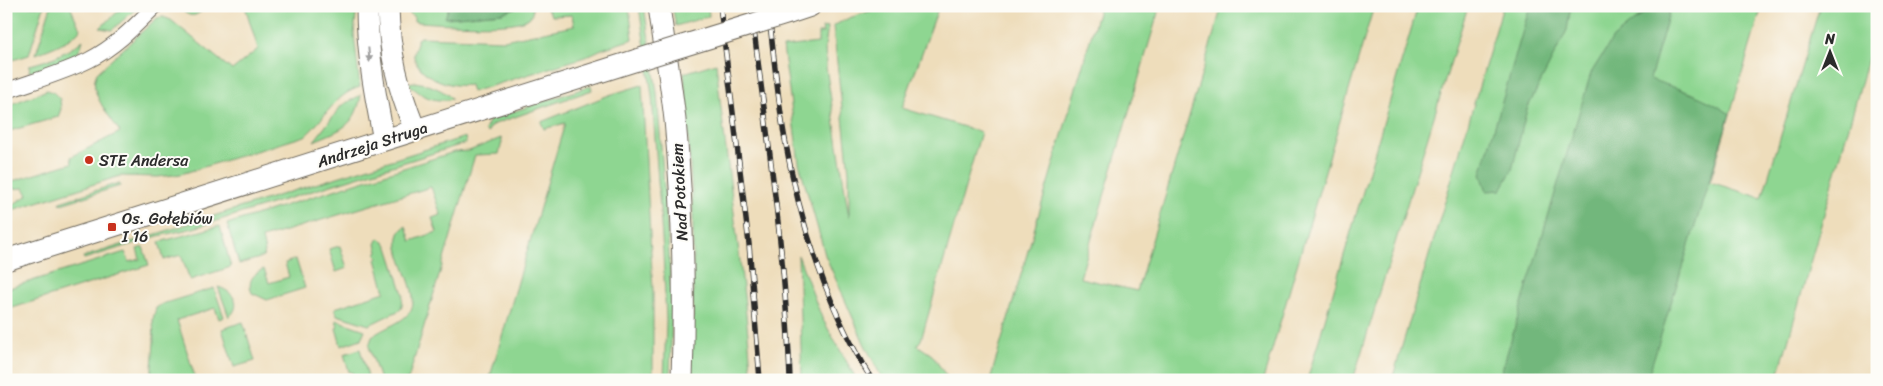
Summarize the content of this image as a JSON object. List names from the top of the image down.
{
  "streets": {
    "main road": ["Andrzeja Struga", "Nad Potokiem"]
  },
  "places": {
    "other": ["STE Andersa"],
    "transit": ["Os. Gołębiów I 16"]
  },
  "north": "top"
}
